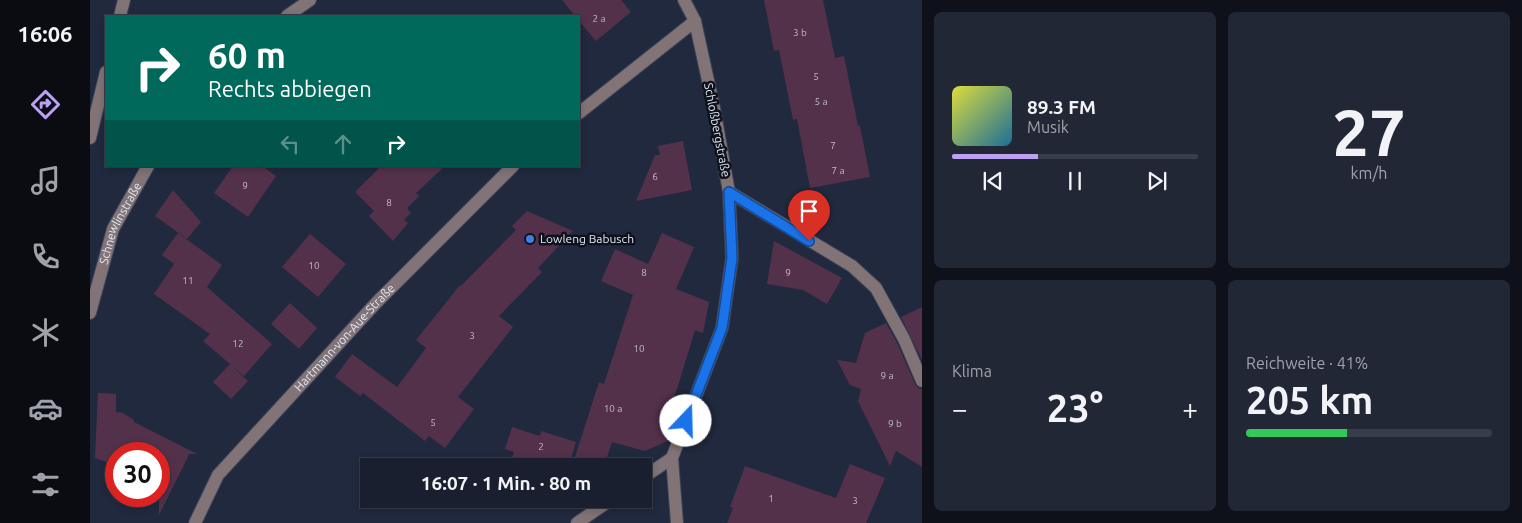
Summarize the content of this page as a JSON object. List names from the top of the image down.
{
  "streets": {
    "street": ["Schloßbergstraße", "Schnewlinstraße", "Hartmann-von-Aue-Straße"]
  },
  "places": ["Lowleng Babusch"],
  "house_numbers": [
    "2 a",
    "3 b",
    "5",
    "5 a",
    "7",
    "7 a",
    "6",
    "9",
    "8",
    "10",
    "8",
    "9",
    "11",
    "3",
    "12",
    "10",
    "9 a",
    "10 a",
    "5",
    "9 b",
    "2",
    "1",
    "3"
  ],
  "page": {
    "tabs": "16:06",
    "tile": [
      ["27", "km/h"],
      "Klima",
      ["Reichweite · 41%", "205 km"]
    ],
    "turn": ["60 m", "Rechts abbiegen"],
    "song": ["89.3 FM", "Musik"],
    "heat": ["−", "23°", "+"],
    "limit": "30",
    "trip": "16:07 · 1 Min. · 80 m"
  }
}
